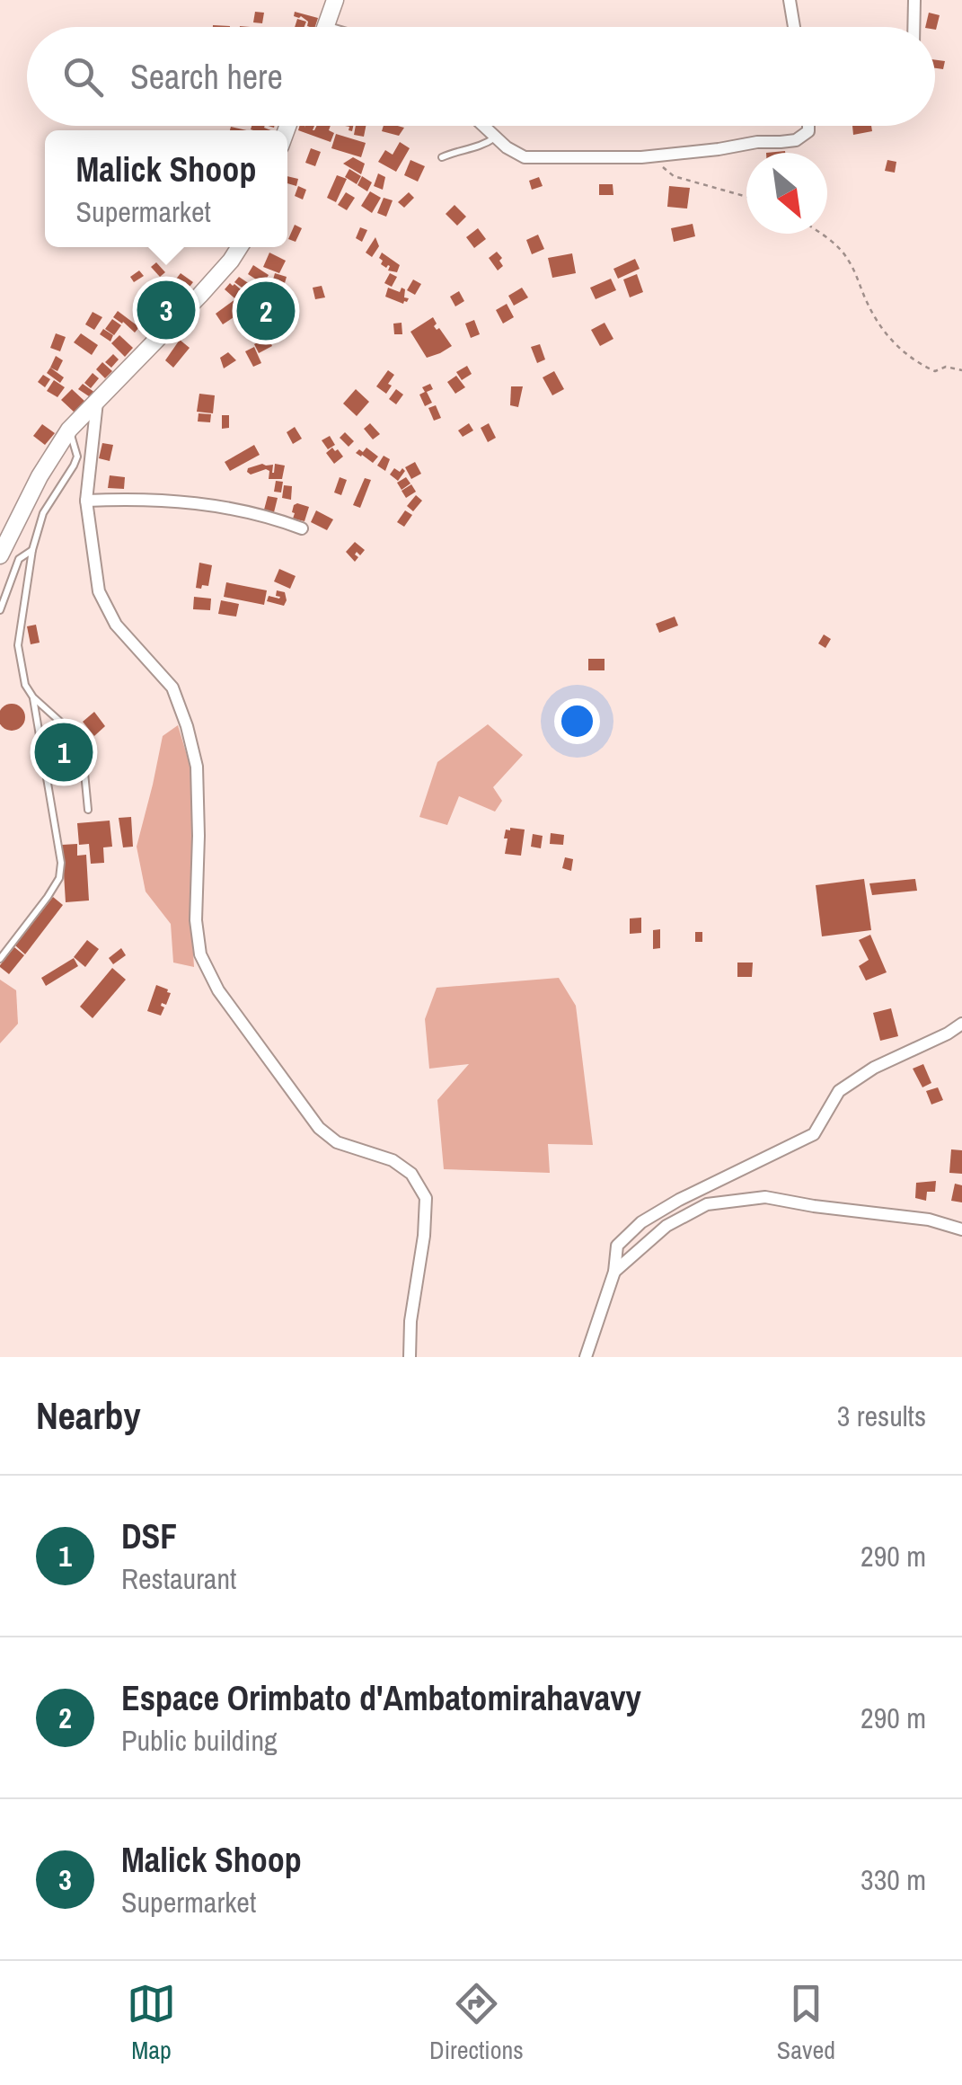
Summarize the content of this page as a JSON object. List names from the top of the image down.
{
  "north": "bottom right",
  "page": {
    "search": "Search here",
    "popup": ["Malick Shoop", "Supermarket"],
    "pins": ["3", "2", "1"],
    "heading": ["Nearby", "3 results"],
    "list": [
      {
        "mark": "1",
        "name": "DSF",
        "note": "Restaurant",
        "value": "290 m"
      },
      {
        "mark": "2",
        "name": "Espace Orimbato d'Ambatomirahavavy",
        "note": "Public building",
        "value": "290 m"
      },
      {
        "mark": "3",
        "name": "Malick Shoop",
        "note": "Supermarket",
        "value": "330 m"
      }
    ],
    "nav": ["Map", "Directions", "Saved"]
  }
}
